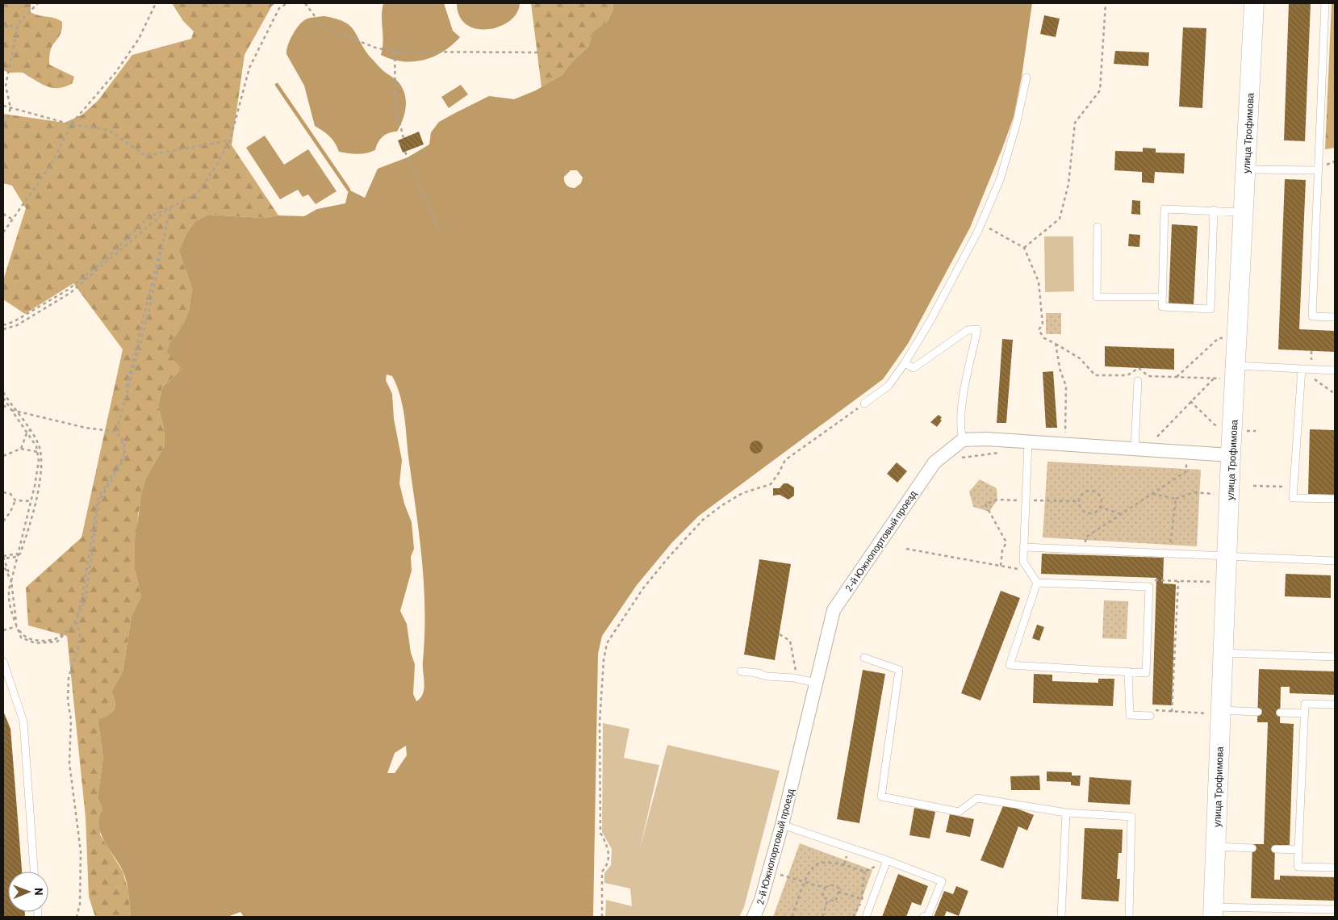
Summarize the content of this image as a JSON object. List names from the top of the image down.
{
  "streets": {
    "main road": ["улица Трофимова"],
    "street": ["2-й Южнопортовый проезд"]
  },
  "north": "right"
}
